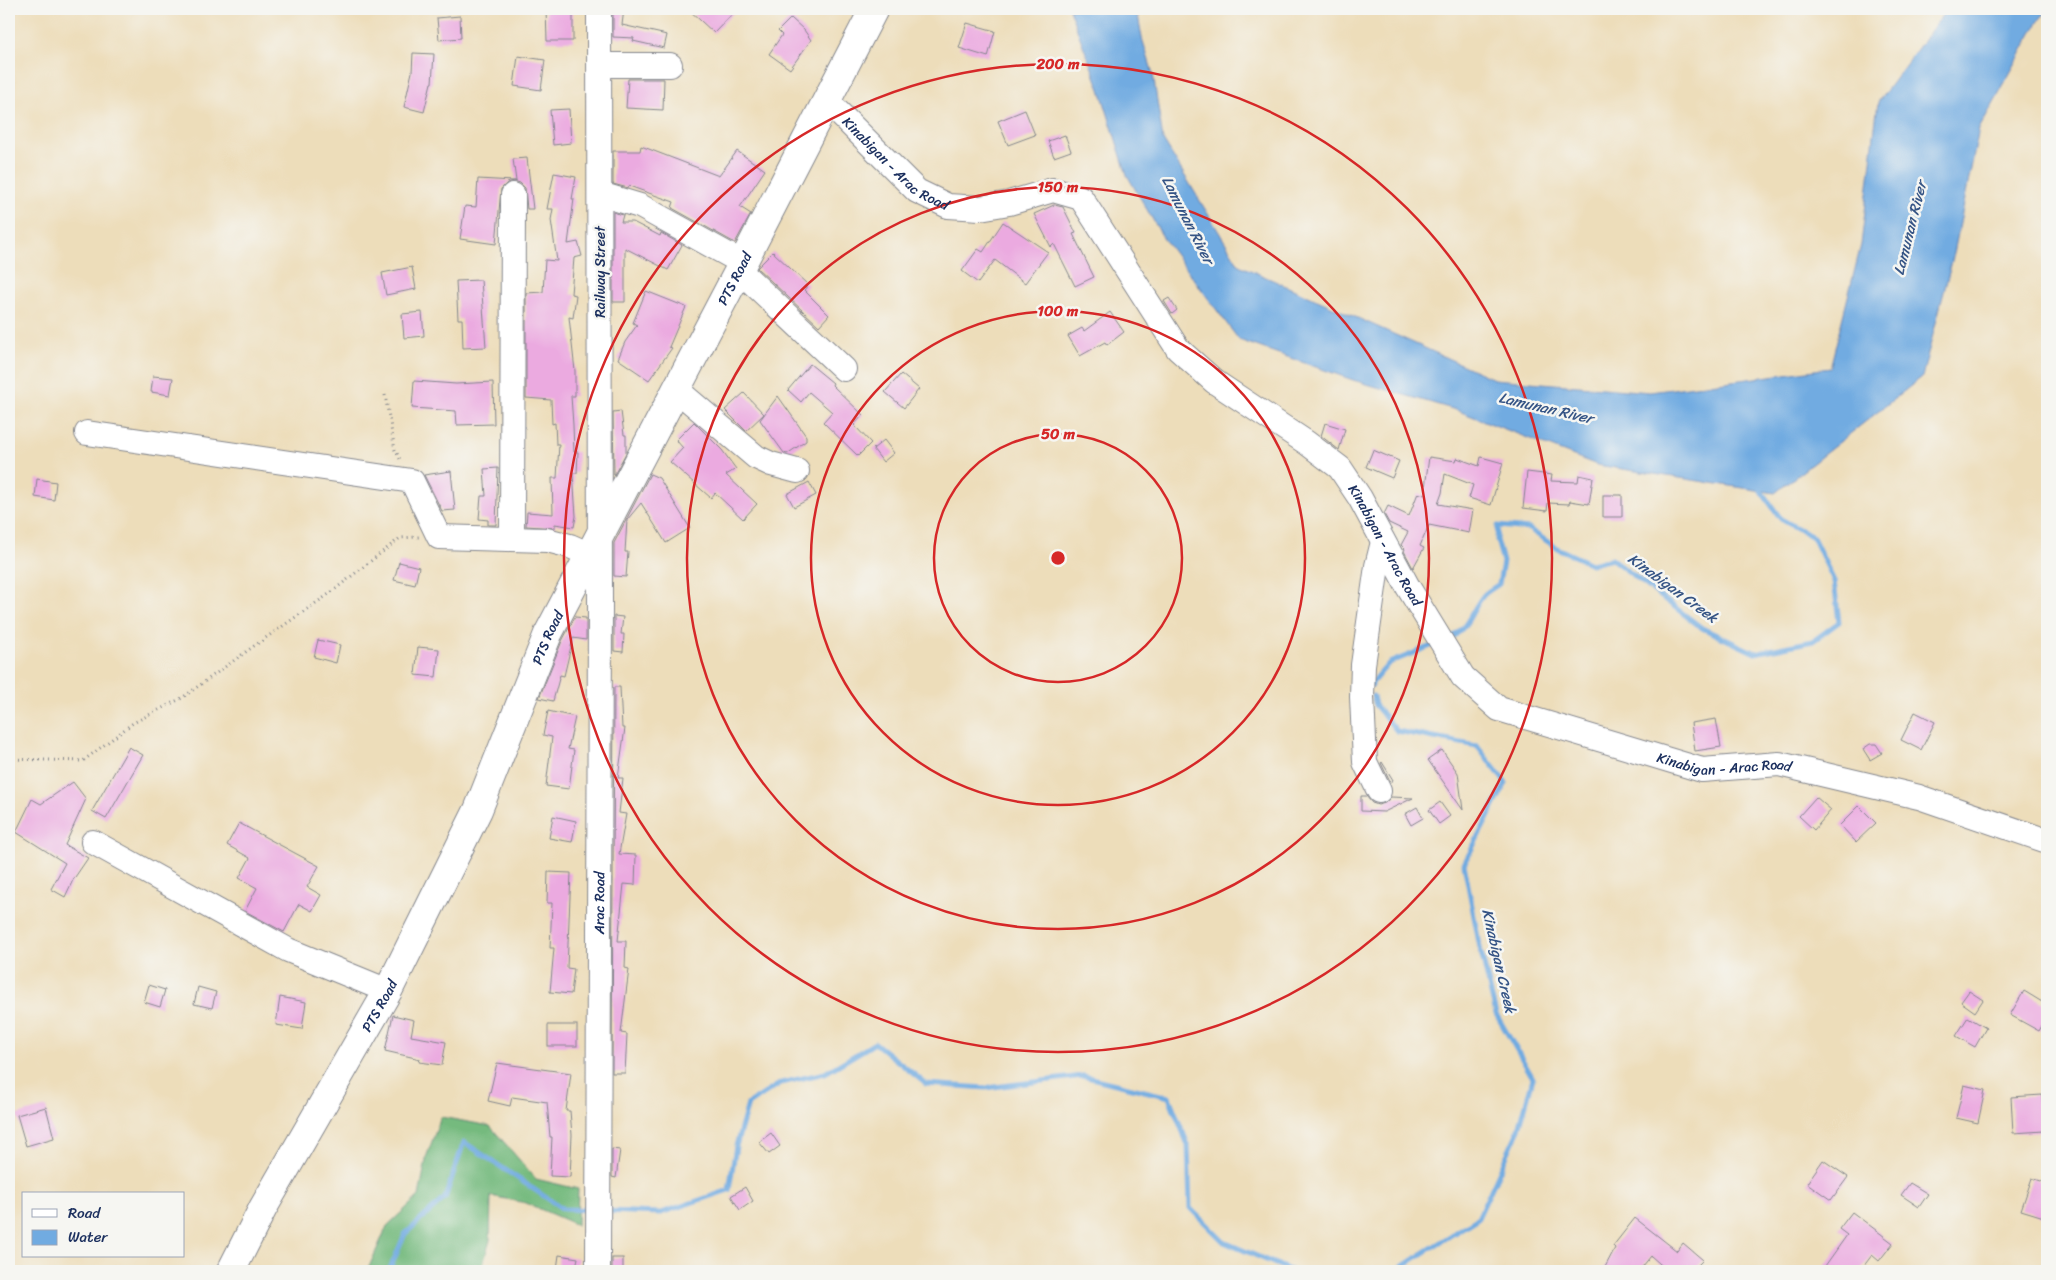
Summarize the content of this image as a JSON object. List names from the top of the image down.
{
  "streets": {
    "main road": ["PTS Road"],
    "street": ["Kinabigan - Arac Road", "Railway Street", "Arac Road"]
  },
  "crossings": [
    ["Kinabigan - Arac Road", "PTS Road"],
    ["Railway Street", "PTS Road"],
    ["Railway Street", "Arac Road"],
    ["PTS Road", "Arac Road"]
  ],
  "water": ["Lamunan River", "Kinabigan Creek"],
  "legend": ["Road", "Water"],
  "rings": [
    "200 m",
    "150 m",
    "100 m",
    "50 m"
  ]
}
